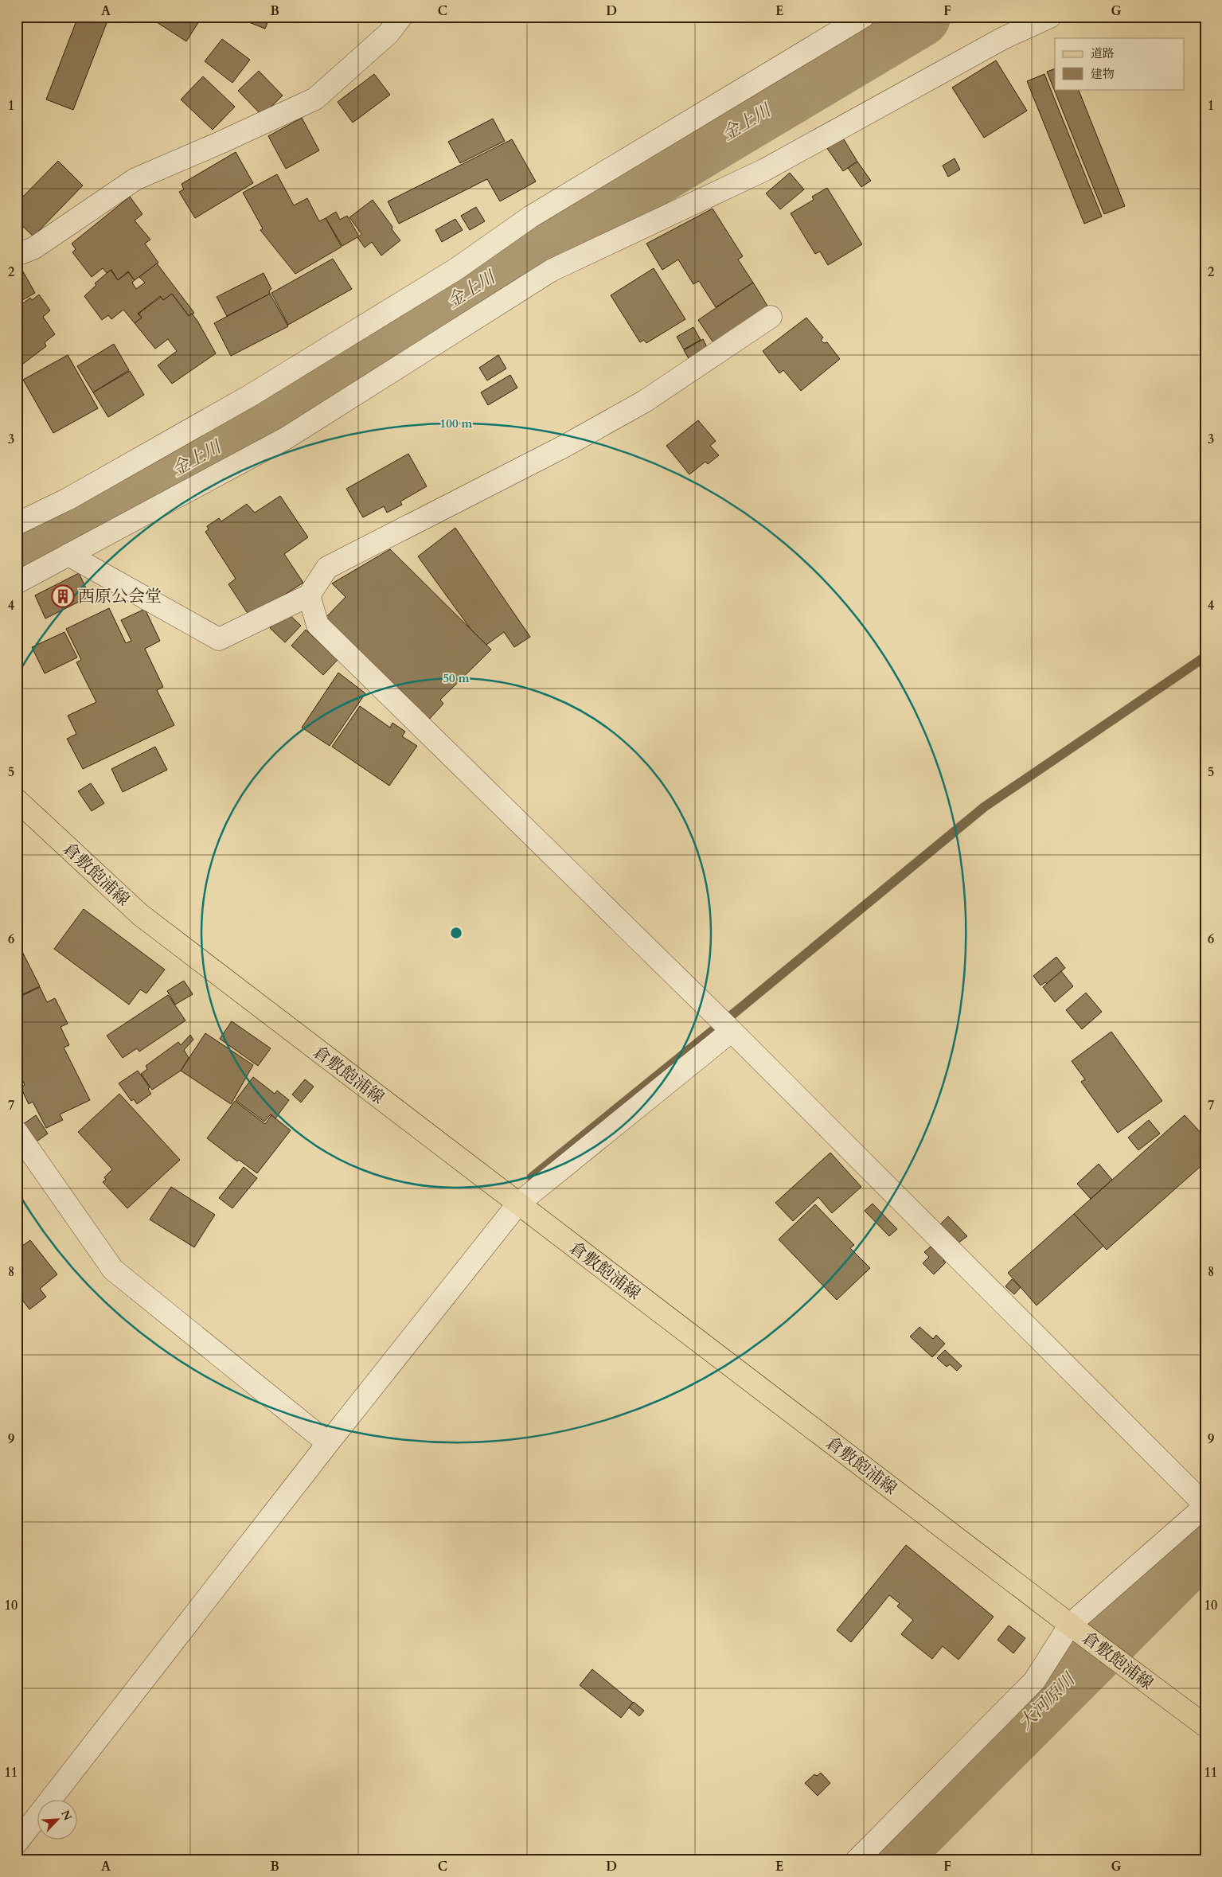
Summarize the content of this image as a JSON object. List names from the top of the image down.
{
  "streets": {
    "main road": ["倉敷飽浦線"]
  },
  "water": ["金上川", "大河原川"],
  "places": {
    "building": ["西原公会堂"]
  },
  "legend": ["道路", "建物"],
  "north": "top right",
  "grid": {
    "columns": [
      "A",
      "B",
      "C",
      "D",
      "E",
      "F",
      "G"
    ],
    "rows": [
      "1",
      "2",
      "3",
      "4",
      "5",
      "6",
      "7",
      "8",
      "9",
      "10",
      "11"
    ]
  },
  "rings": ["100 m", "50 m"]
}
